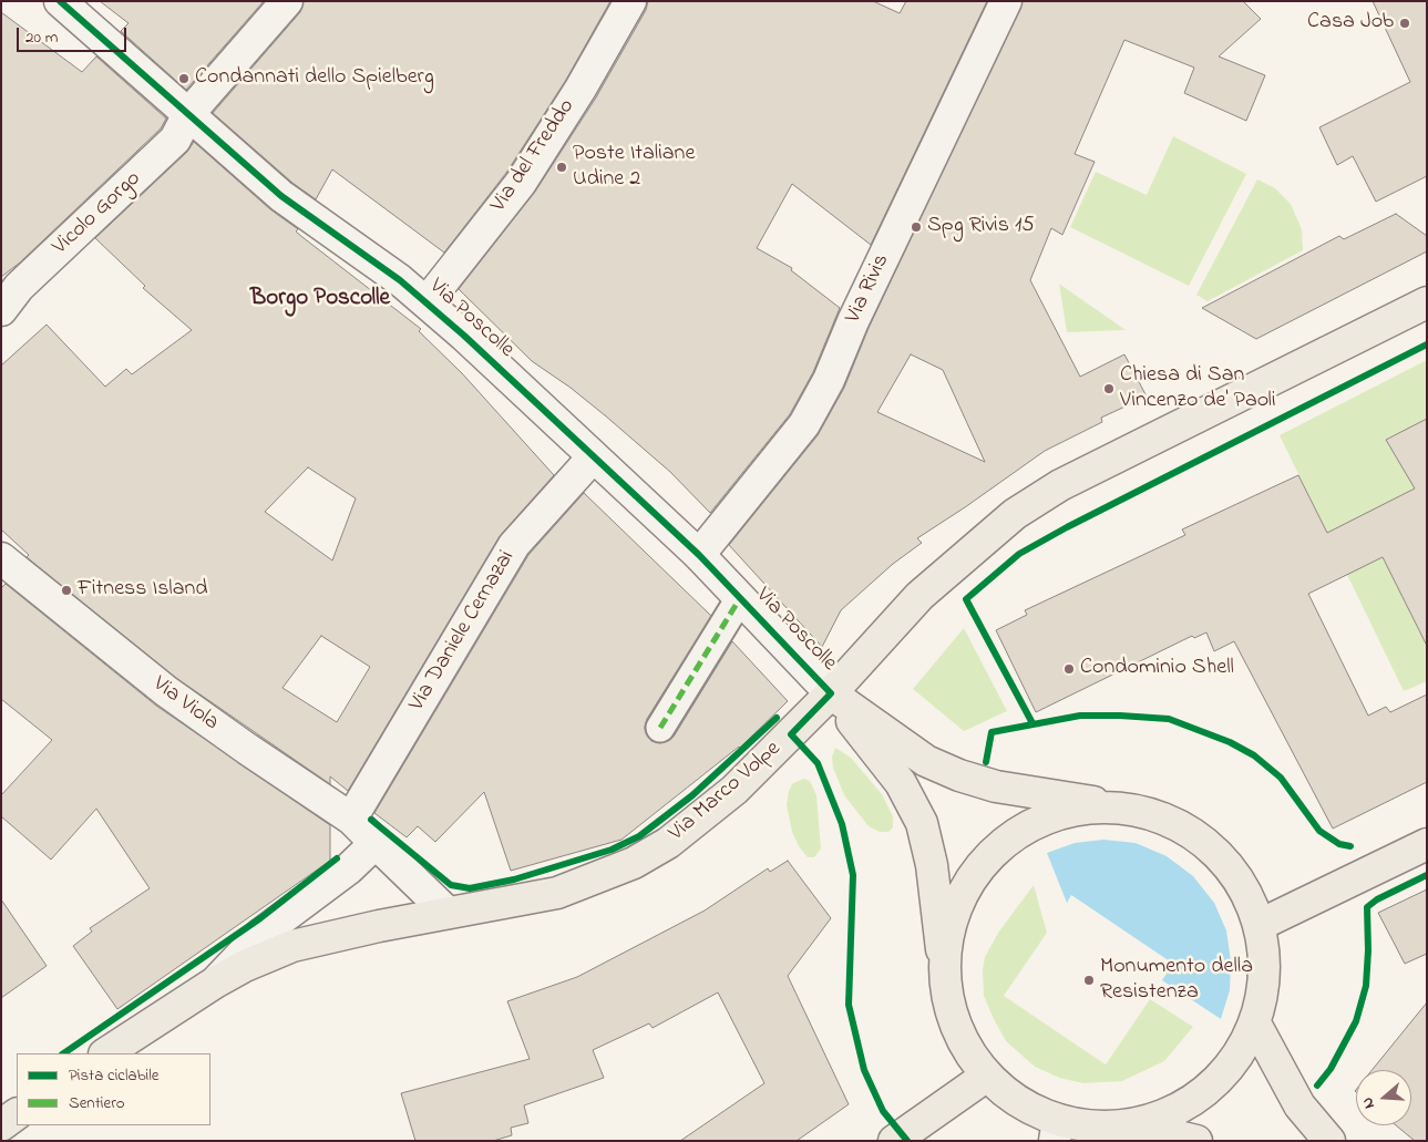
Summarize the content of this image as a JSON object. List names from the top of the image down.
{
  "streets": {
    "main road": ["Via Marco Volpe"],
    "street": [
      "Via del Freddo",
      "Vicolo Gorgo",
      "Via Rivis",
      "Via Poscolle",
      "Via Daniele Cernazai",
      "Via Viola"
    ]
  },
  "crossings": [
    ["Via del Freddo", "Via Poscolle"],
    ["Vicolo Gorgo", "Via Poscolle"],
    ["Via Rivis", "Via Poscolle"],
    ["Via Poscolle", "Via Daniele Cernazai"],
    ["Via Poscolle", "Via Marco Volpe"],
    ["Via Daniele Cernazai", "Via Viola"],
    ["Via Viola", "Via Marco Volpe"]
  ],
  "districts": ["Borgo Poscolle"],
  "places": [
    "Casa Job",
    "Condannati dello Spielberg",
    "Poste Italiane Udine 2",
    "Spg Rivis 15",
    "Chiesa di San Vincenzo de' Paoli",
    "Fitness Island",
    "Condominio Shell",
    "Monumento della Resistenza"
  ],
  "legend": ["Pista ciclabile", "Sentiero"],
  "scale_bar": "20 m",
  "north": "left"
}
